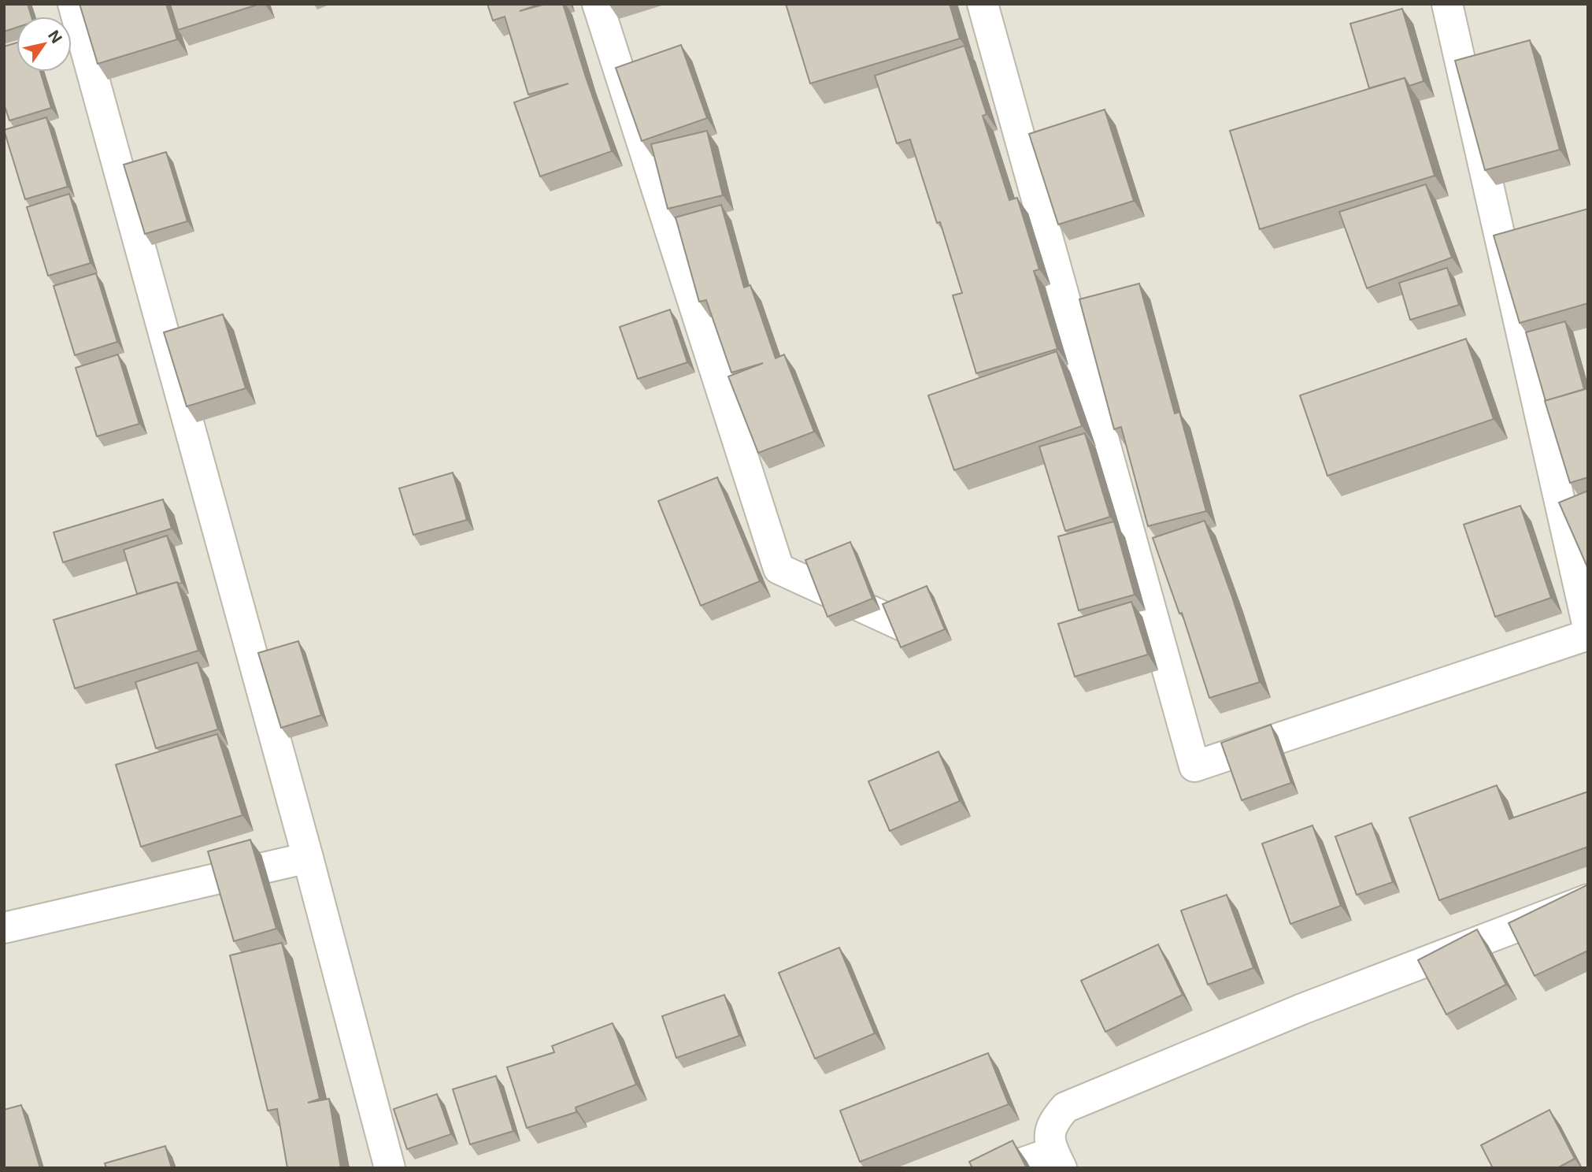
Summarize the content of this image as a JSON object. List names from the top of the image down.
{
  "north": "top right"
}
